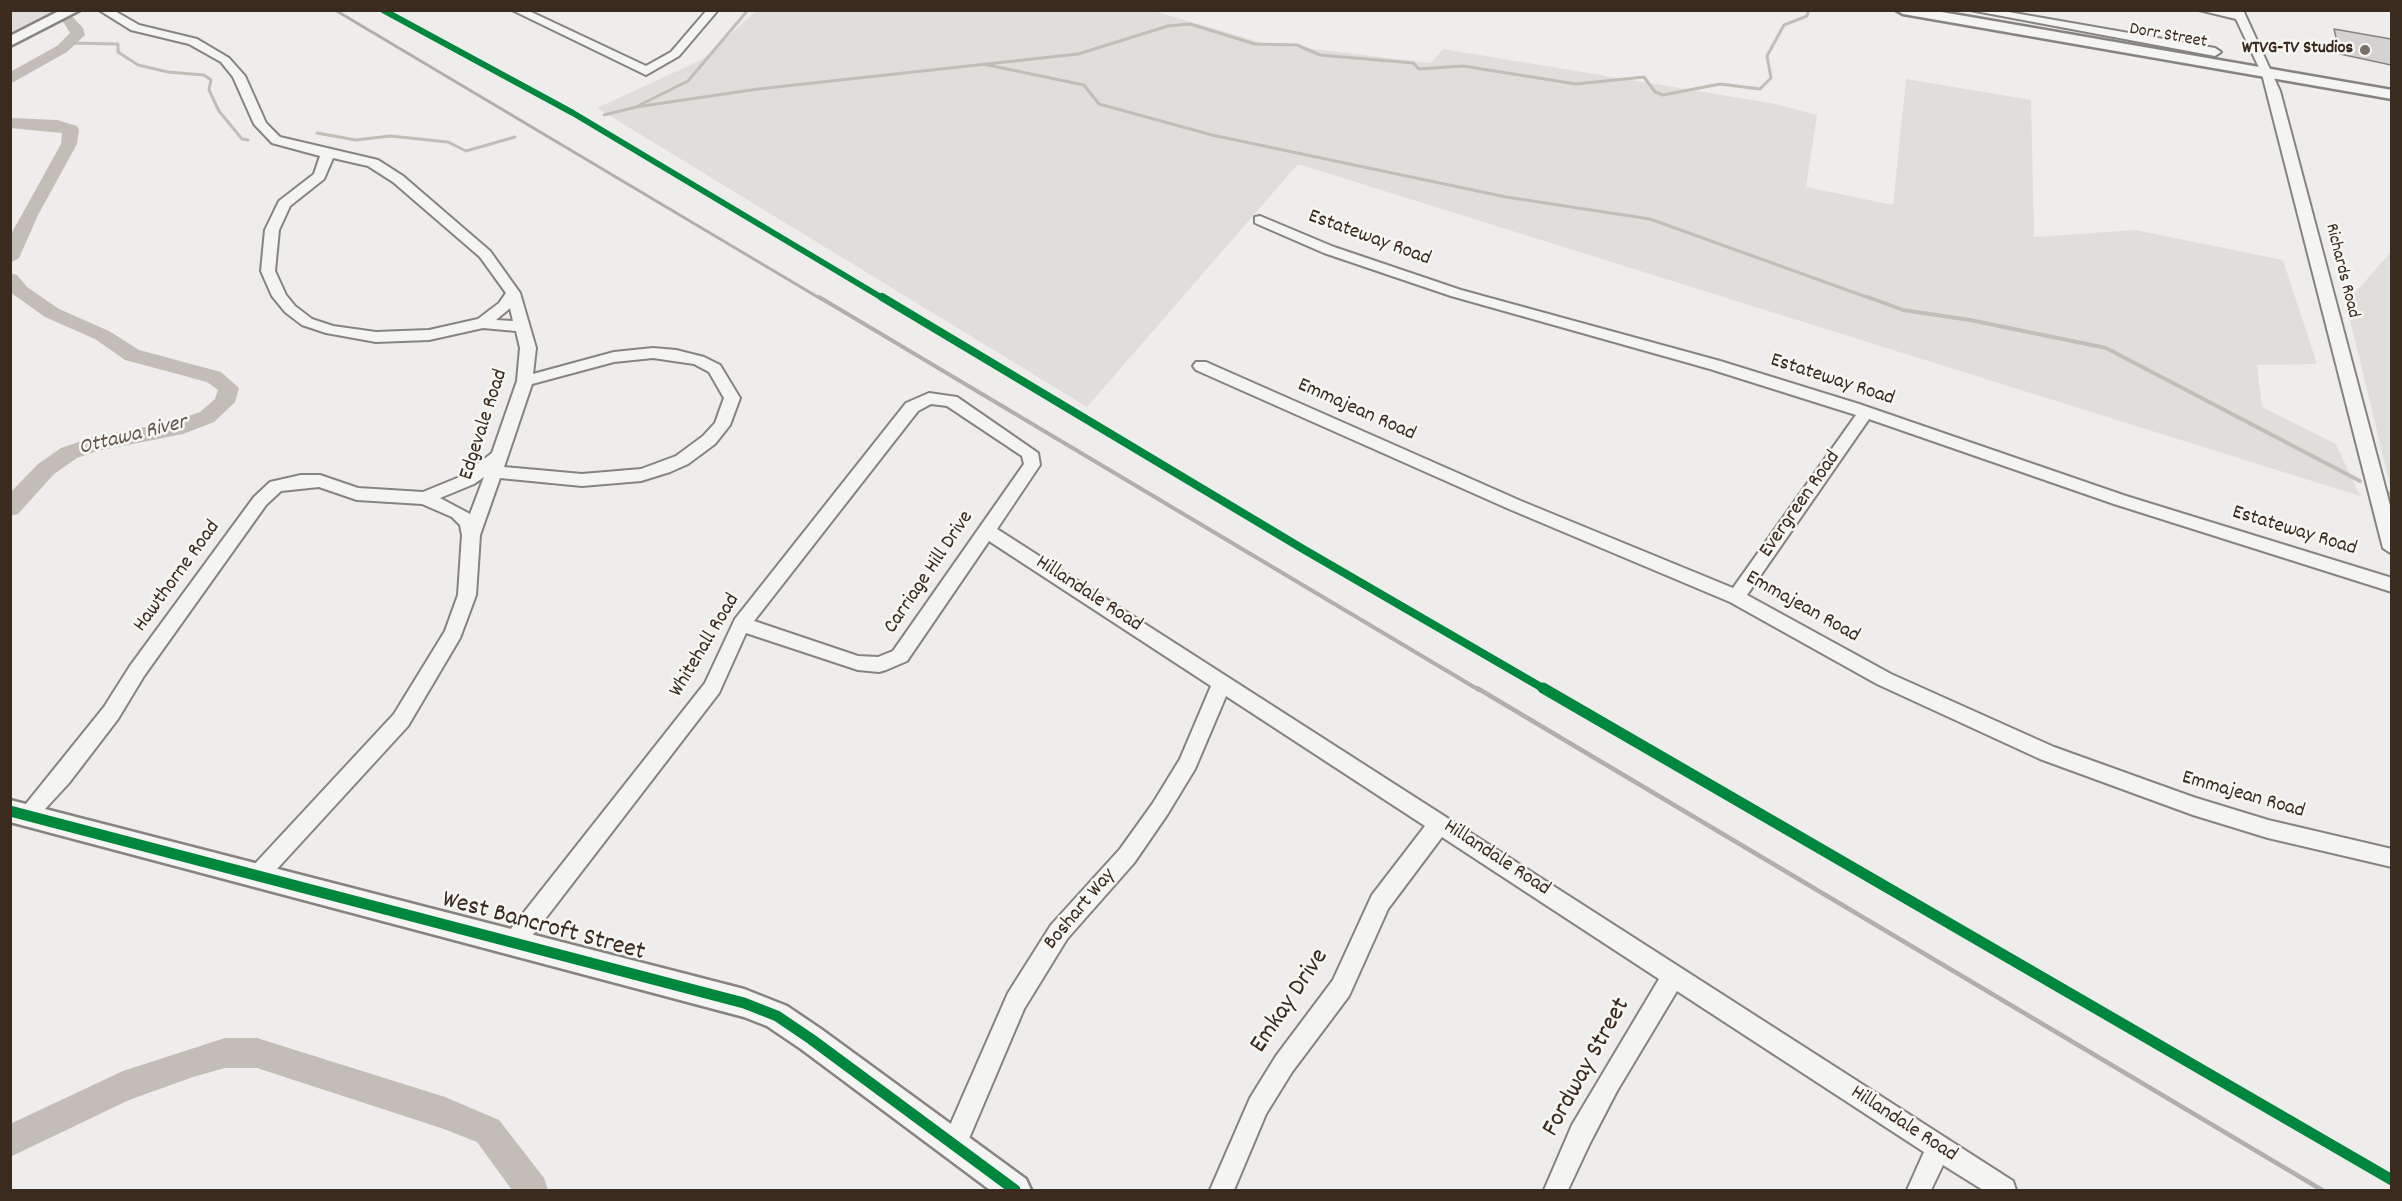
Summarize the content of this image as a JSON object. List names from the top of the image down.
{
  "streets": {
    "main road": ["Dorr Street", "West Bancroft Street"],
    "street": [
      "Estateway Road",
      "Richards Road",
      "Emmajean Road",
      "Edgevale Road",
      "Evergreen Road",
      "Carriage Hill Drive",
      "Hawthorne Road",
      "Hillandale Road",
      "Whitehall Road",
      "Boshart Way",
      "Emkay Drive",
      "Fordway Street"
    ]
  },
  "crossings": [
    ["Dorr Street", "Richards Road"],
    ["Estateway Road", "Evergreen Road"],
    ["Emmajean Road", "Evergreen Road"],
    ["Edgevale Road", "Hawthorne Road"],
    ["Edgevale Road", "West Bancroft Street"],
    ["Carriage Hill Drive", "Hillandale Road"],
    ["Carriage Hill Drive", "Whitehall Road"],
    ["Hawthorne Road", "West Bancroft Street"],
    ["Hillandale Road", "Boshart Way"],
    ["Hillandale Road", "Emkay Drive"],
    ["Hillandale Road", "Fordway Street"],
    ["Whitehall Road", "West Bancroft Street"],
    ["Boshart Way", "West Bancroft Street"]
  ],
  "water": ["Ottawa River"],
  "places": ["WTVG-TV Studios"]
}
